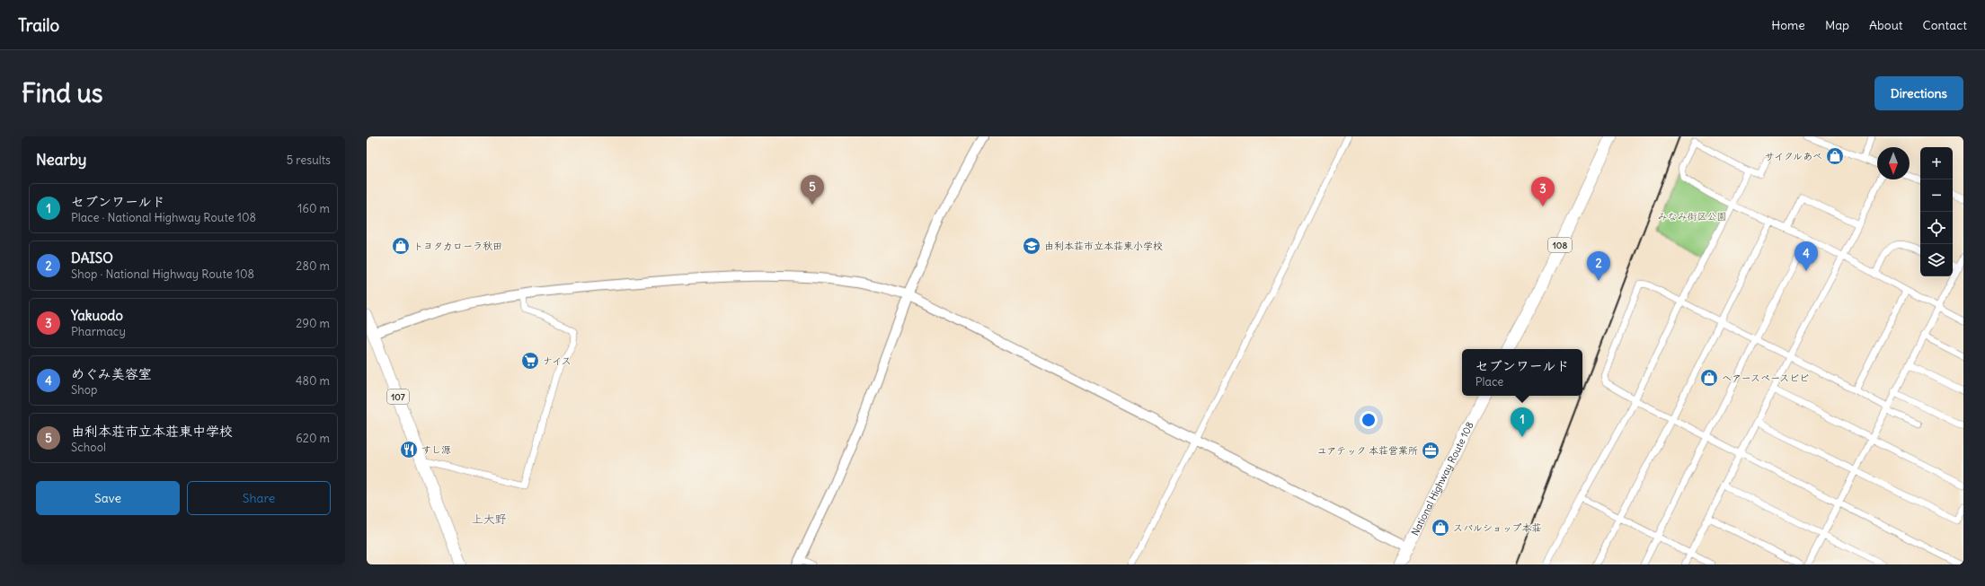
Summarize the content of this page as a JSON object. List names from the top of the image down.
{
  "streets": {
    "highway": ["108", "107", "National Highway Route 108"]
  },
  "districts": ["上大野"],
  "parks": ["みなみ街区公園"],
  "places": {
    "shop": [
      "サイクルあべ",
      "トヨタカローラ秋田",
      "ヘアースペースビビ",
      "スバルショップ本荘"
    ],
    "school or university": ["由利本荘市立本荘東小学校"],
    "supermarket": ["ナイス"],
    "restaurant": ["すし源"],
    "office": ["ユアテック 本荘営業所"]
  },
  "north": "bottom",
  "page": {
    "header": "Trailo",
    "nav": [
      "Home",
      "Map",
      "About",
      "Contact"
    ],
    "buttons": [
      "Directions",
      ["Save", "Share"]
    ],
    "title": "Find us",
    "heading": ["Nearby", "5 results"],
    "map_buttons": ["+", "−"],
    "pins": [
      "5",
      "3",
      "4",
      "2",
      "1"
    ],
    "list": [
      {
        "mark": "1",
        "name": "セブンワールド",
        "note": "Place · National Highway Route 108",
        "value": "160 m"
      },
      {
        "mark": "2",
        "name": "DAISO",
        "note": "Shop · National Highway Route 108",
        "value": "280 m"
      },
      {
        "mark": "3",
        "name": "Yakuodo",
        "note": "Pharmacy",
        "value": "290 m"
      },
      {
        "mark": "4",
        "name": "めぐみ美容室",
        "note": "Shop",
        "value": "480 m"
      },
      {
        "mark": "5",
        "name": "由利本荘市立本荘東中学校",
        "note": "School",
        "value": "620 m"
      }
    ],
    "popup": ["セブンワールド", "Place"]
  }
}
